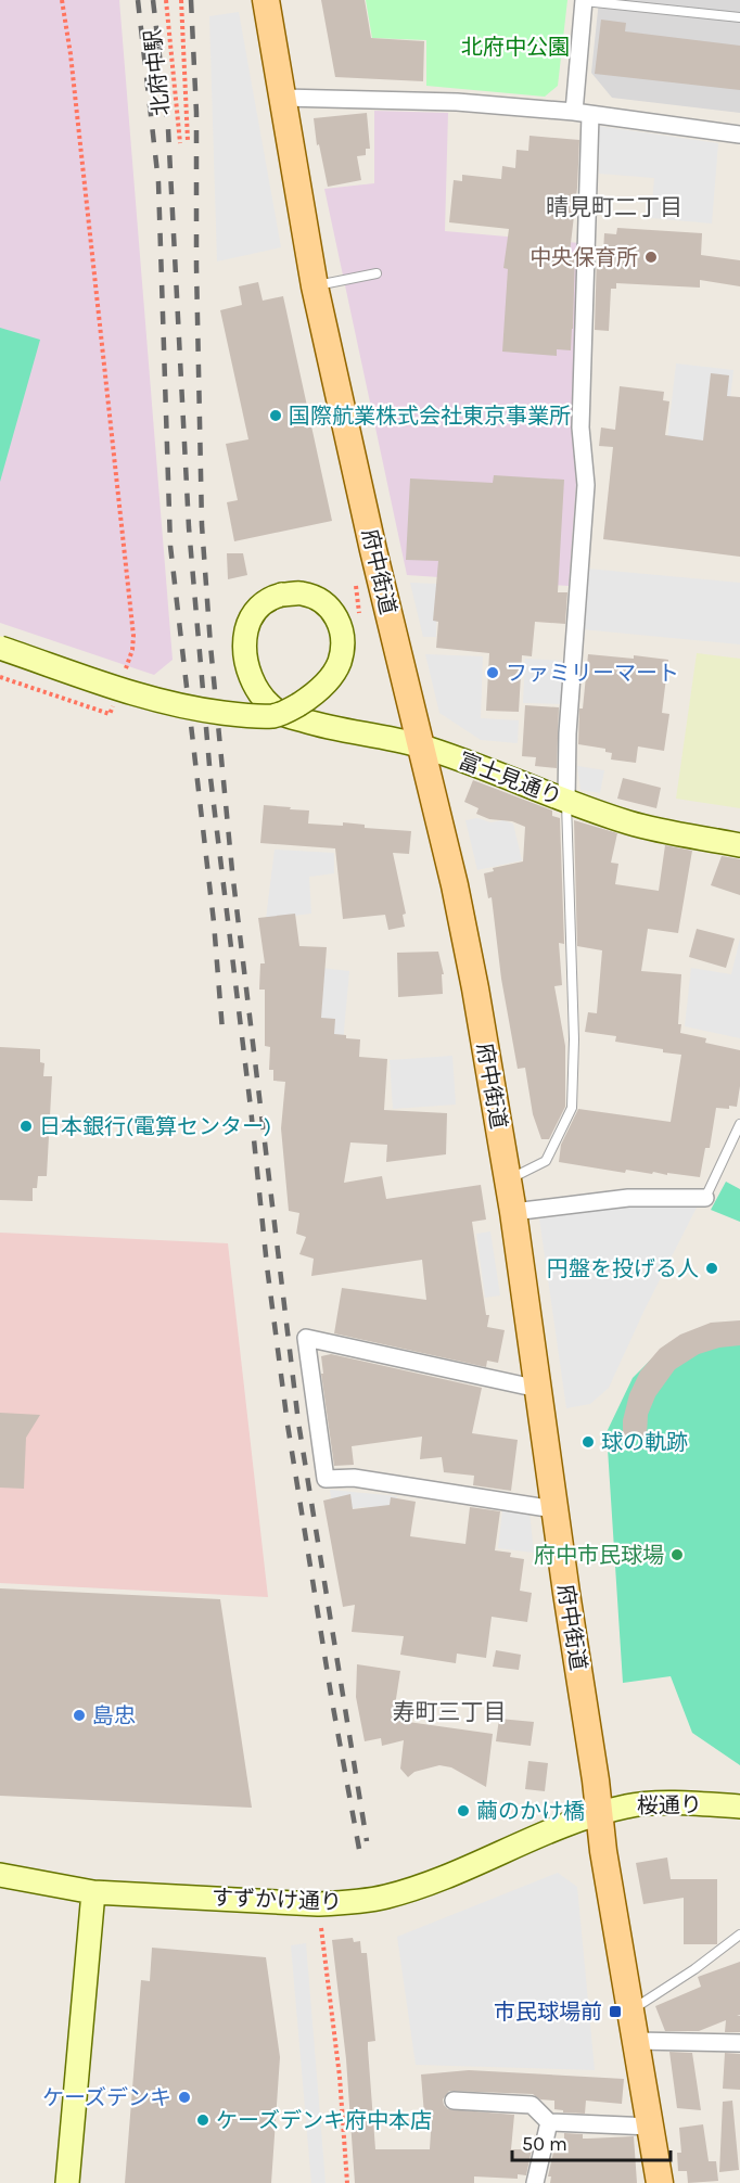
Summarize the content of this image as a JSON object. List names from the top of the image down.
{
  "streets": {
    "main road": ["府中街道"],
    "street": ["富士見通り", "桜通り", "すずかけ通り"],
    "path": ["北府中駅"]
  },
  "crossings": [
    ["府中街道", "富士見通り"],
    ["府中街道", "桜通り"],
    ["府中街道", "すずかけ通り"],
    ["桜通り", "すずかけ通り"]
  ],
  "districts": ["晴見町二丁目", "寿町三丁目"],
  "parks": ["北府中公園"],
  "places": {
    "other": [
      "中央保育所",
      "国際航業株式会社東京事業所",
      "ファミリーマート",
      "日本銀行(電算センター)",
      "円盤を投げる人",
      "球の軌跡",
      "府中市民球場",
      "島忠",
      "繭のかけ橋",
      "ケーズデンキ",
      "ケーズデンキ府中本店"
    ],
    "transit": ["市民球場前"]
  },
  "scale_bar": "50 m"
}
